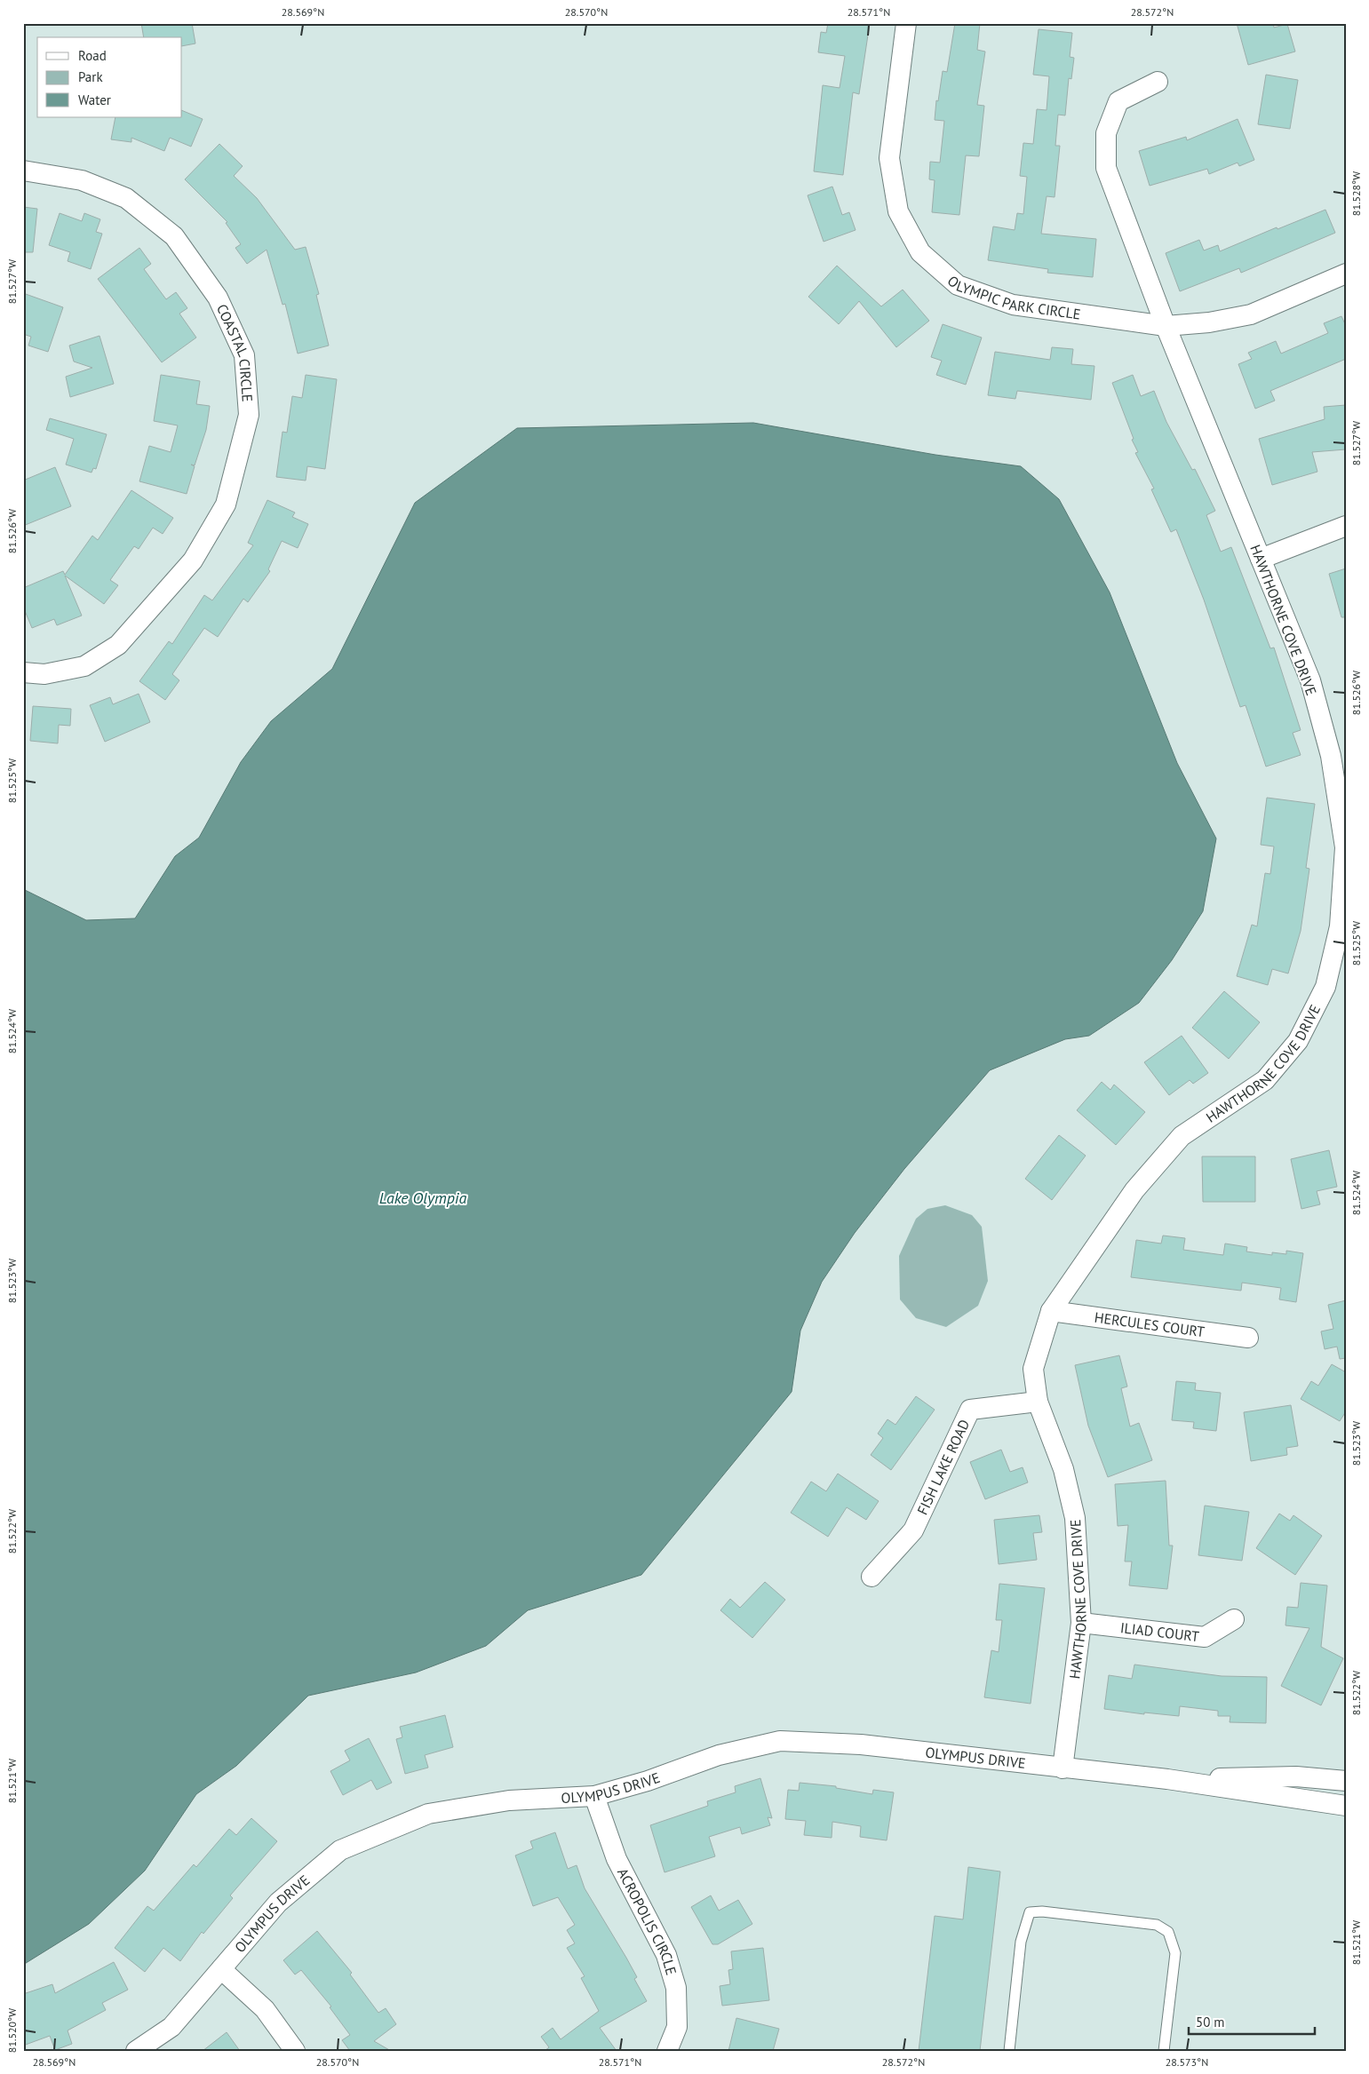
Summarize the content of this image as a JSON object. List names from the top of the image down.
{
  "streets": {
    "street": [
      "OLYMPIC PARK CIRCLE",
      "COASTAL CIRCLE",
      "HAWTHORNE COVE DRIVE",
      "HERCULES COURT",
      "FISH LAKE ROAD",
      "ILIAD COURT",
      "OLYMPUS DRIVE",
      "ACROPOLIS CIRCLE"
    ]
  },
  "crossings": [
    ["OLYMPIC PARK CIRCLE", "HAWTHORNE COVE DRIVE"],
    ["HAWTHORNE COVE DRIVE", "HERCULES COURT"],
    ["HAWTHORNE COVE DRIVE", "FISH LAKE ROAD"],
    ["HAWTHORNE COVE DRIVE", "ILIAD COURT"],
    ["HAWTHORNE COVE DRIVE", "OLYMPUS DRIVE"],
    ["OLYMPUS DRIVE", "ACROPOLIS CIRCLE"]
  ],
  "water": ["Lake Olympia"],
  "legend": ["Road", "Park", "Water"],
  "scale_bar": "50 m",
  "coordinates": [
    "28.569°N",
    "28.570°N",
    "28.571°N",
    "28.572°N",
    "81.528°W",
    "81.527°W",
    "81.526°W",
    "81.525°W",
    "81.524°W",
    "81.523°W",
    "81.522°W",
    "81.521°W",
    "81.520°W",
    "28.573°N"
  ]
}
